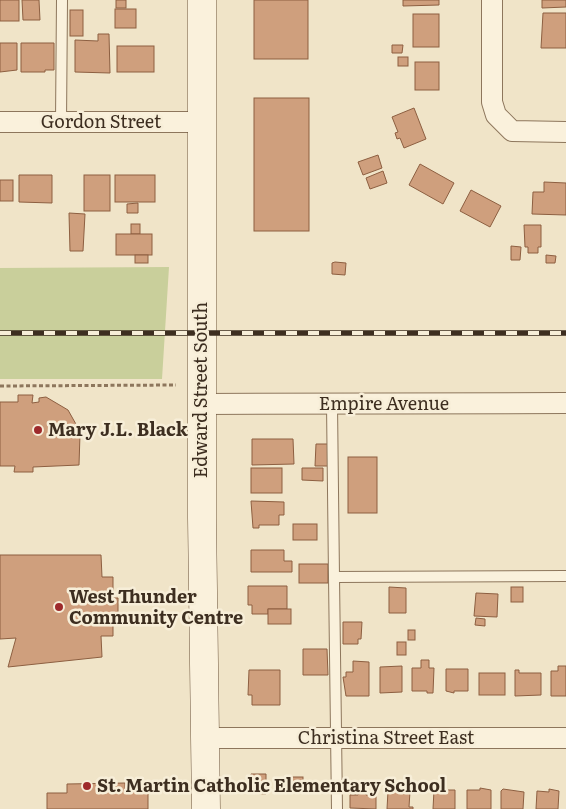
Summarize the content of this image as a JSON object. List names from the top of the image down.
{
  "streets": {
    "main road": ["Edward Street South"],
    "street": ["Gordon Street", "Empire Avenue", "Christina Street East"]
  },
  "crossings": [
    ["Gordon Street", "Edward Street South"],
    ["Edward Street South", "Empire Avenue"],
    ["Edward Street South", "Christina Street East"]
  ],
  "places": ["Mary J.L. Black", "West Thunder Community Centre", "St. Martin Catholic Elementary School"]
}
